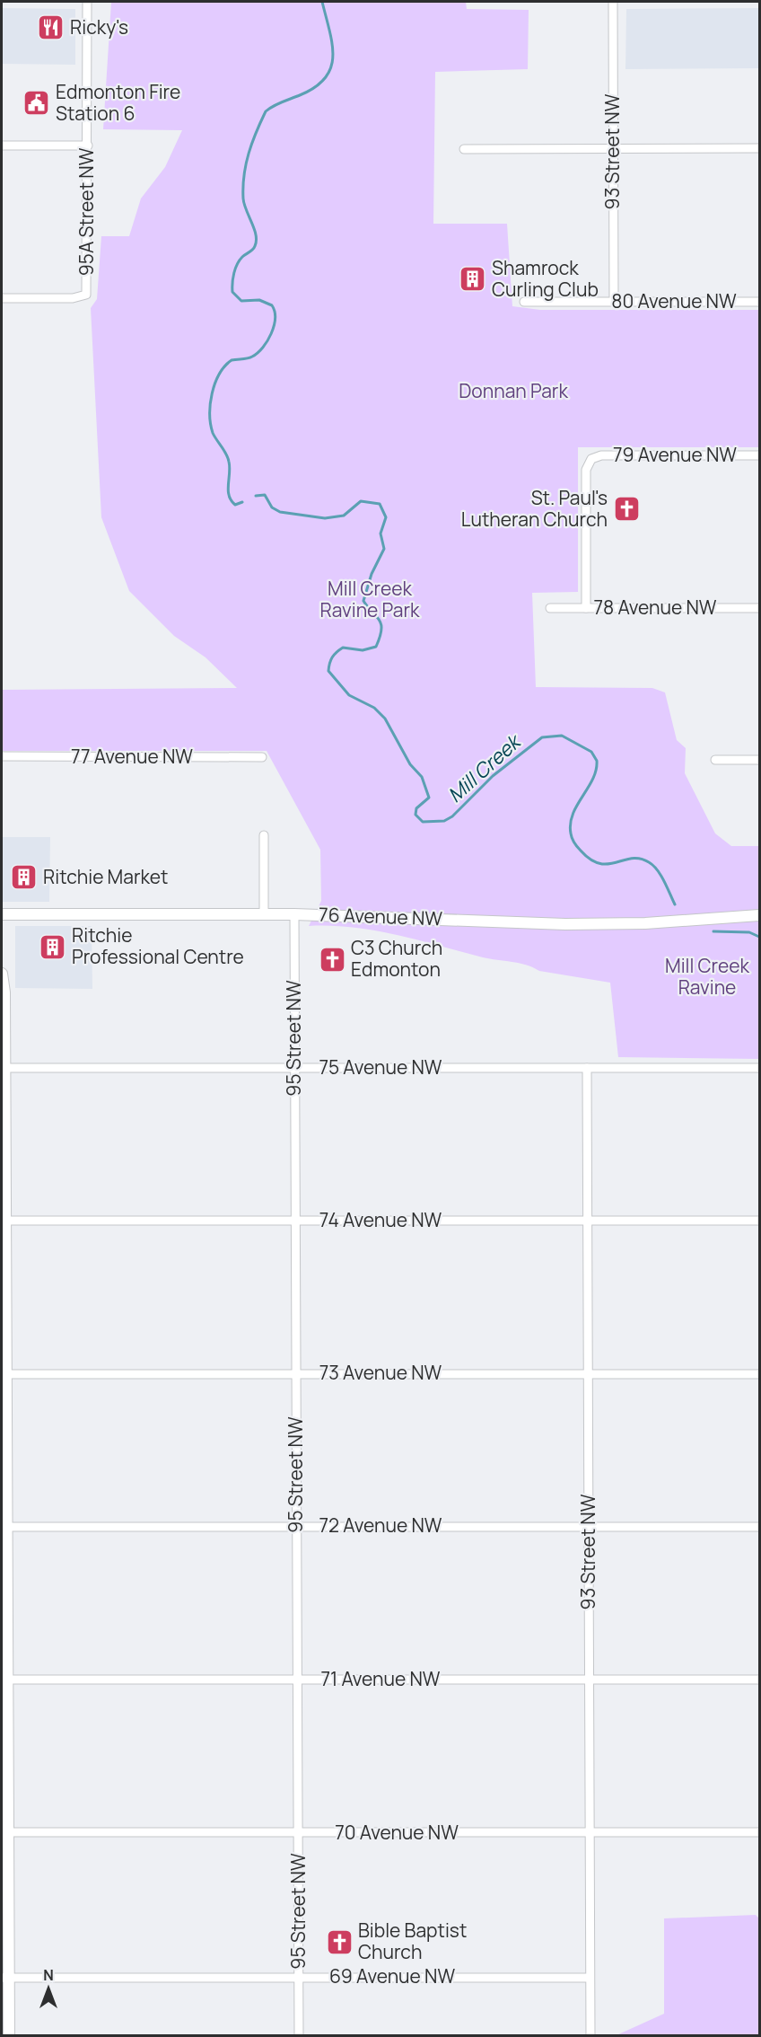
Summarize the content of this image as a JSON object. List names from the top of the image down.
{
  "streets": {
    "street": [
      "93 Street NW",
      "95A Street NW",
      "80 Avenue NW",
      "79 Avenue NW",
      "78 Avenue NW",
      "77 Avenue NW",
      "76 Avenue NW",
      "95 Street NW",
      "75 Avenue NW",
      "74 Avenue NW",
      "73 Avenue NW",
      "72 Avenue NW",
      "71 Avenue NW",
      "70 Avenue NW",
      "69 Avenue NW"
    ]
  },
  "crossings": [
    ["93 Street NW", "80 Avenue NW"],
    ["93 Street NW", "75 Avenue NW"],
    ["93 Street NW", "74 Avenue NW"],
    ["93 Street NW", "73 Avenue NW"],
    ["93 Street NW", "72 Avenue NW"],
    ["93 Street NW", "71 Avenue NW"],
    ["93 Street NW", "70 Avenue NW"],
    ["93 Street NW", "69 Avenue NW"],
    ["79 Avenue NW", "78 Avenue NW"],
    ["76 Avenue NW", "95 Street NW"],
    ["95 Street NW", "75 Avenue NW"],
    ["95 Street NW", "74 Avenue NW"],
    ["95 Street NW", "73 Avenue NW"],
    ["95 Street NW", "72 Avenue NW"],
    ["95 Street NW", "71 Avenue NW"],
    ["95 Street NW", "70 Avenue NW"],
    ["95 Street NW", "69 Avenue NW"]
  ],
  "water": ["Mill Creek"],
  "parks": ["Donnan Park", "Mill Creek Ravine Park", "Mill Creek Ravine"],
  "places": {
    "restaurant": ["Ricky's"],
    "public building": ["Edmonton Fire Station 6"],
    "building": ["Shamrock Curling Club", "Ritchie Market", "Ritchie Professional Centre"],
    "church": ["St. Paul's Lutheran Church", "C3 Church Edmonton", "Bible Baptist Church"]
  },
  "north": "top"
}
